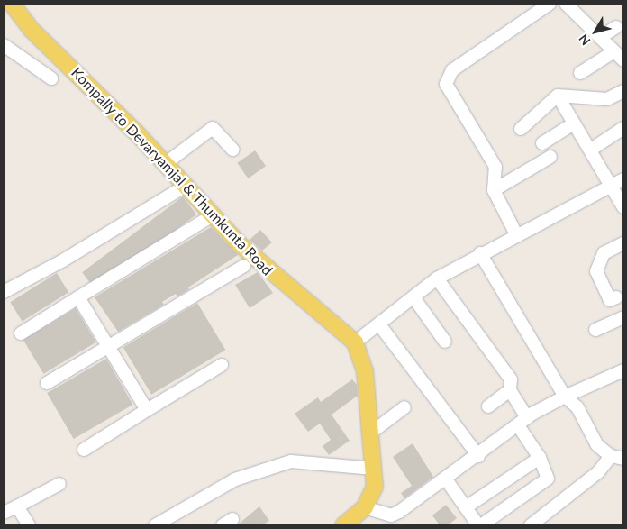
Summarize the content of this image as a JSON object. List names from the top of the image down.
{
  "streets": {
    "main road": ["Kompally to Devaryamjal & Thumkunta Road"]
  },
  "north": "bottom left"
}
